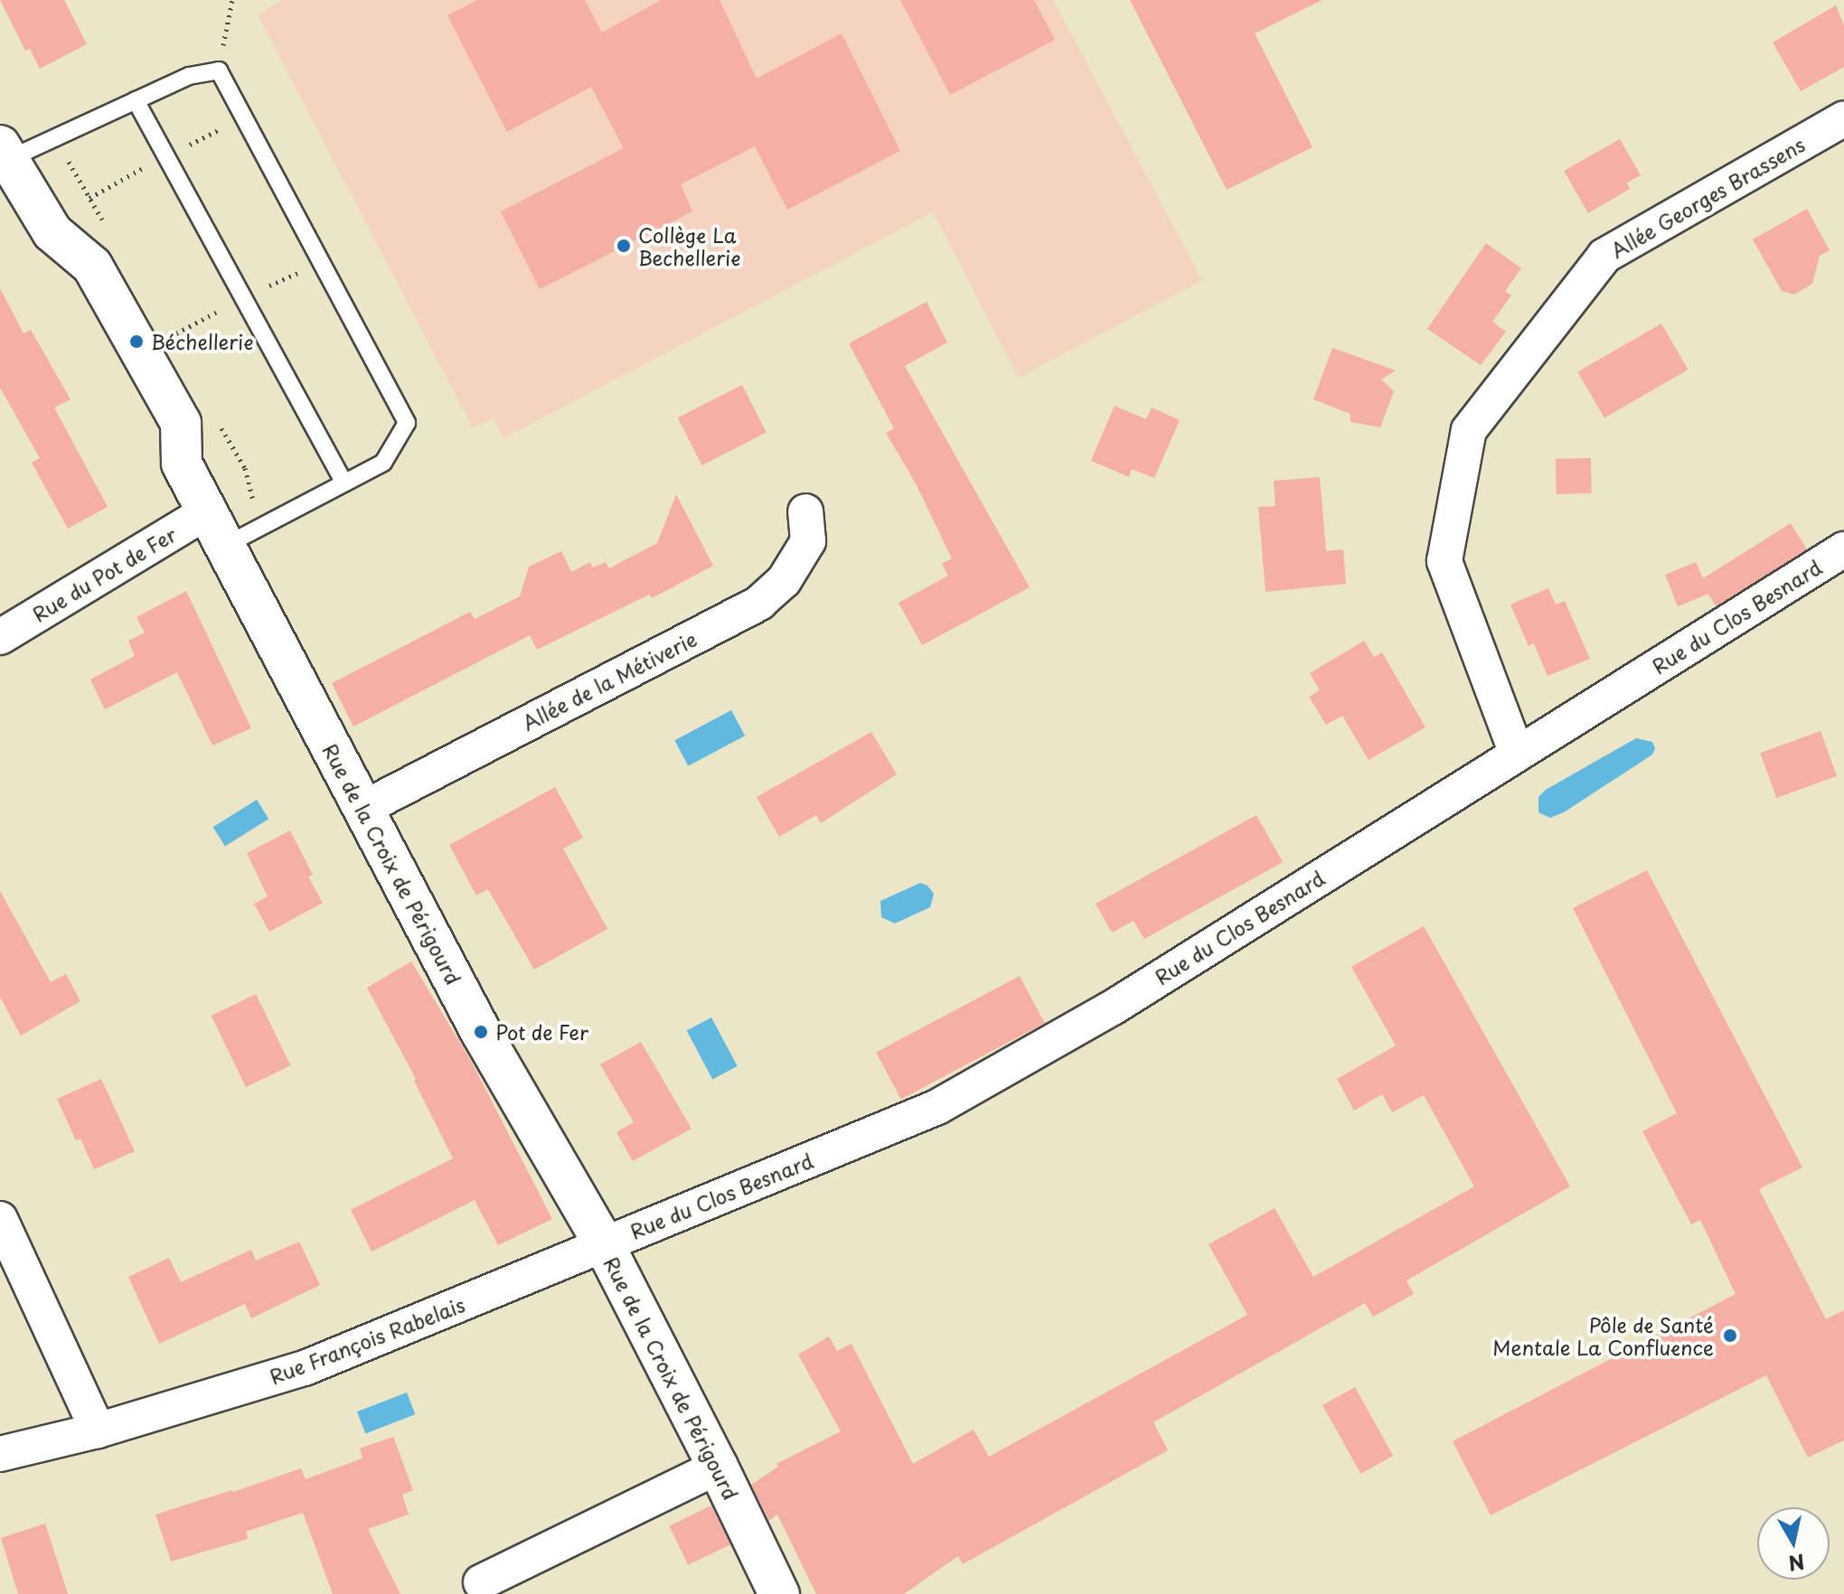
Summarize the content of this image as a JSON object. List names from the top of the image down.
{
  "streets": {
    "street": [
      "Allée Georges Brassens",
      "Rue du Pot de Fer",
      "Rue du Clos Besnard",
      "Allée de la Métiverie",
      "Rue de la Croix de Périgourd",
      "Rue François Rabelais"
    ]
  },
  "crossings": [
    ["Allée Georges Brassens", "Rue du Clos Besnard"],
    ["Rue du Pot de Fer", "Rue de la Croix de Périgourd"],
    ["Rue du Clos Besnard", "Rue de la Croix de Périgourd"],
    ["Rue du Clos Besnard", "Rue François Rabelais"],
    ["Allée de la Métiverie", "Rue de la Croix de Périgourd"],
    ["Rue de la Croix de Périgourd", "Rue François Rabelais"]
  ],
  "places": [
    "Collège La Bechellerie",
    "Béchellerie",
    "Pot de Fer",
    "Pôle de Santé Mentale La Confluence"
  ],
  "north": "bottom"
}
